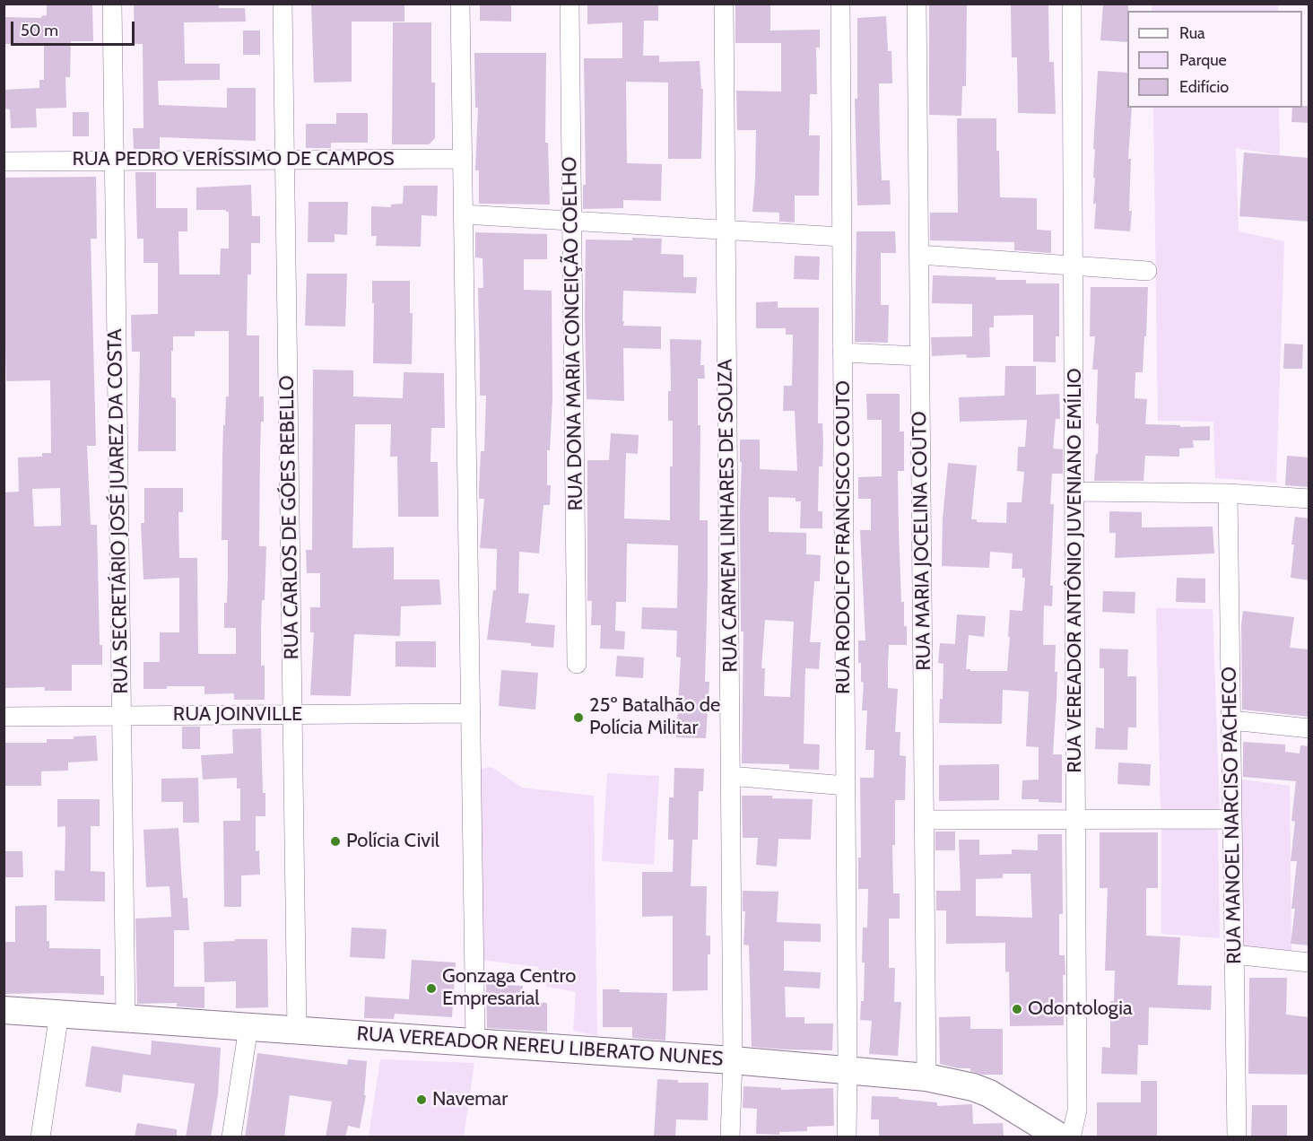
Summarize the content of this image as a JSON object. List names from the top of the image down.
{
  "streets": {
    "main road": ["RUA VEREADOR NEREU LIBERATO NUNES"],
    "street": [
      "RUA PEDRO VERÍSSIMO DE CAMPOS",
      "RUA DONA MARIA CONCEIÇÃO COELHO",
      "RUA SECRETÁRIO JOSÉ JUAREZ DA COSTA",
      "RUA CARMEM LINHARES DE SOUZA",
      "RUA CARLOS DE GÓES REBELLO",
      "RUA RODOLFO FRANCISCO COUTO",
      "RUA MARIA JOCELINA COUTO",
      "RUA VEREADOR ANTÔNIO JUVENIANO EMÍLIO",
      "RUA JOINVILLE",
      "RUA MANOEL NARCISO PACHECO"
    ]
  },
  "crossings": [
    ["RUA PEDRO VERÍSSIMO DE CAMPOS", "RUA SECRETÁRIO JOSÉ JUAREZ DA COSTA"],
    ["RUA PEDRO VERÍSSIMO DE CAMPOS", "RUA CARLOS DE GÓES REBELLO"],
    ["RUA SECRETÁRIO JOSÉ JUAREZ DA COSTA", "RUA JOINVILLE"],
    ["RUA SECRETÁRIO JOSÉ JUAREZ DA COSTA", "RUA VEREADOR NEREU LIBERATO NUNES"],
    ["RUA CARMEM LINHARES DE SOUZA", "RUA VEREADOR NEREU LIBERATO NUNES"],
    ["RUA CARLOS DE GÓES REBELLO", "RUA JOINVILLE"],
    ["RUA CARLOS DE GÓES REBELLO", "RUA VEREADOR NEREU LIBERATO NUNES"],
    ["RUA RODOLFO FRANCISCO COUTO", "RUA VEREADOR NEREU LIBERATO NUNES"],
    ["RUA MARIA JOCELINA COUTO", "RUA VEREADOR NEREU LIBERATO NUNES"]
  ],
  "places": [
    "25º Batalhão de Polícia Militar",
    "Polícia Civil",
    "Gonzaga Centro Empresarial",
    "Odontologia",
    "Navemar"
  ],
  "legend": ["Rua", "Parque", "Edifício"],
  "scale_bar": "50 m"
}
